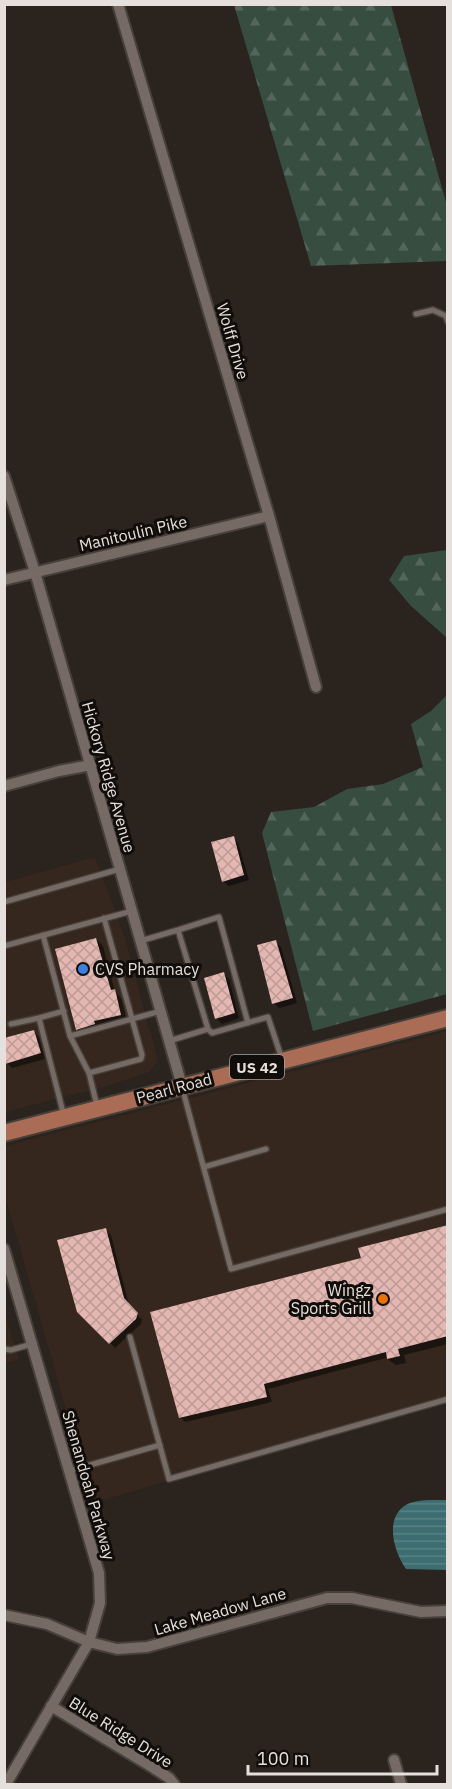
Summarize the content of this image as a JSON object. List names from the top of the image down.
{
  "streets": {
    "main road": ["US 42", "Pearl Road"],
    "street": [
      "Wolff Drive",
      "Manitoulin Pike",
      "Hickory Ridge Avenue",
      "Shenandoah Parkway",
      "Lake Meadow Lane",
      "Blue Ridge Drive"
    ]
  },
  "crossings": [
    ["Wolff Drive", "Manitoulin Pike"],
    ["Manitoulin Pike", "Hickory Ridge Avenue"],
    ["Hickory Ridge Avenue", "Pearl Road"],
    ["Shenandoah Parkway", "Lake Meadow Lane"],
    ["Shenandoah Parkway", "Blue Ridge Drive"]
  ],
  "places": ["CVS Pharmacy", "Wingz Sports Grill"],
  "scale_bar": "100 m"
}
